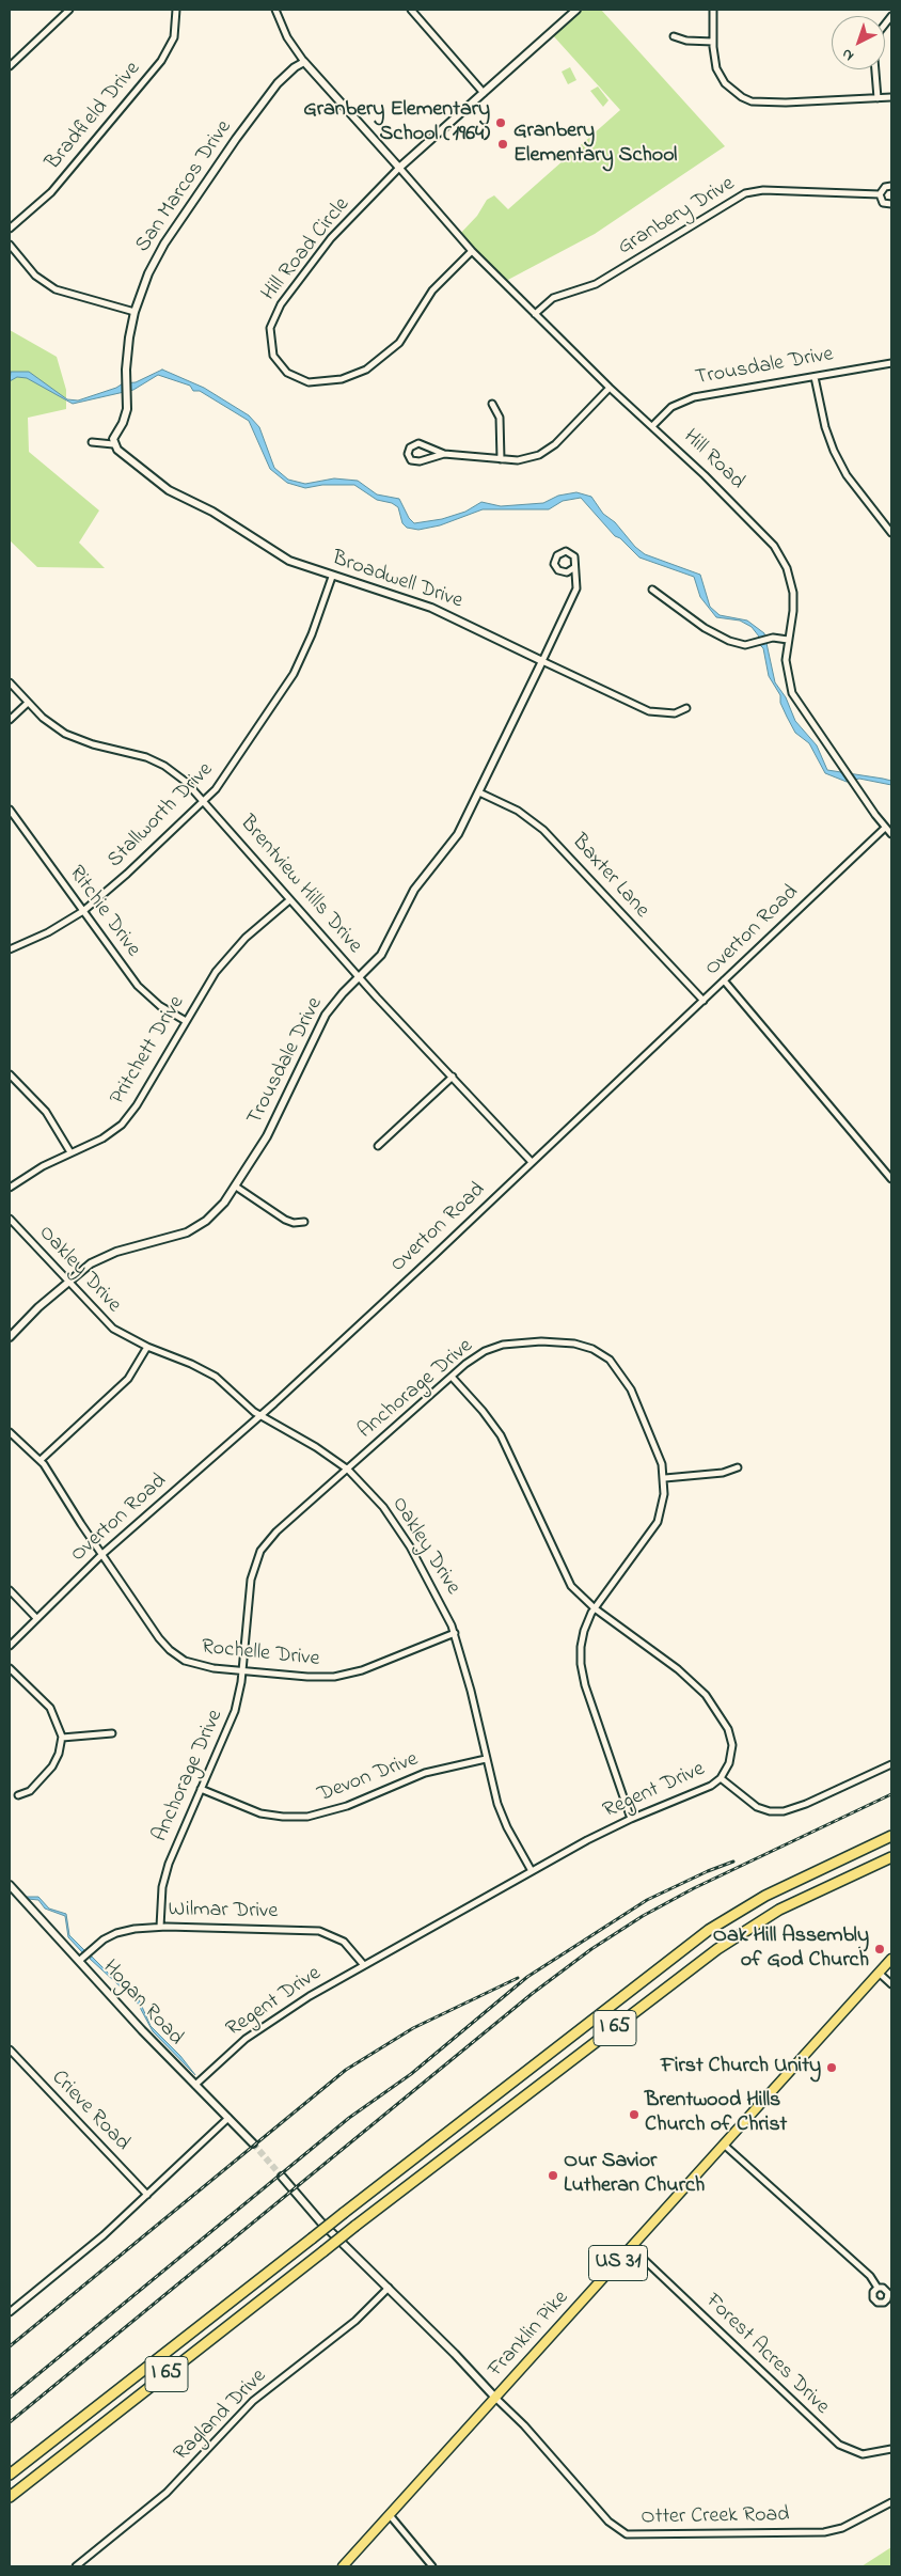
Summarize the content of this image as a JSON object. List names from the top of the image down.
{
  "streets": {
    "highway": ["I 65"],
    "main road": ["US 31", "Franklin Pike"],
    "street": [
      "Bradfield Drive",
      "San Marcos Drive",
      "Granbery Drive",
      "Hill Road Circle",
      "Trousdale Drive",
      "Hill Road",
      "Broadwell Drive",
      "Stallworth Drive",
      "Baxter Lane",
      "Brentview Hills Drive",
      "Ritchie Drive",
      "Overton Road",
      "Pritchett Drive",
      "Oakley Drive",
      "Anchorage Drive",
      "Rochelle Drive",
      "Devon Drive",
      "Regent Drive",
      "Wilmar Drive",
      "Hogan Road",
      "Crieve Road",
      "Forest Acres Drive",
      "Ragland Drive",
      "Otter Creek Road"
    ]
  },
  "crossings": [
    ["San Marcos Drive", "Hill Road"],
    ["San Marcos Drive", "Broadwell Drive"],
    ["Granbery Drive", "Hill Road"],
    ["Hill Road Circle", "Hill Road"],
    ["Trousdale Drive", "Hill Road"],
    ["Trousdale Drive", "Broadwell Drive"],
    ["Trousdale Drive", "Baxter Lane"],
    ["Trousdale Drive", "Brentview Hills Drive"],
    ["Trousdale Drive", "Oakley Drive"],
    ["Hill Road", "Overton Road"],
    ["Broadwell Drive", "Stallworth Drive"],
    ["Stallworth Drive", "Brentview Hills Drive"],
    ["Stallworth Drive", "Ritchie Drive"],
    ["Baxter Lane", "Overton Road"],
    ["Brentview Hills Drive", "Overton Road"],
    ["Brentview Hills Drive", "Pritchett Drive"],
    ["Ritchie Drive", "Pritchett Drive"],
    ["Overton Road", "Oakley Drive"],
    ["Overton Road", "Rochelle Drive"],
    ["Oakley Drive", "Anchorage Drive"],
    ["Oakley Drive", "Rochelle Drive"],
    ["Oakley Drive", "Devon Drive"],
    ["Oakley Drive", "Regent Drive"],
    ["Anchorage Drive", "Rochelle Drive"],
    ["Anchorage Drive", "Devon Drive"],
    ["Anchorage Drive", "Regent Drive"],
    ["Anchorage Drive", "Wilmar Drive"],
    ["Regent Drive", "Wilmar Drive"],
    ["Regent Drive", "Hogan Road"],
    ["Wilmar Drive", "Hogan Road"],
    ["Franklin Pike", "Forest Acres Drive"],
    ["Franklin Pike", "Otter Creek Road"]
  ],
  "places": [
    "Granbery Elementary School (1964)",
    "Granbery Elementary School",
    "Oak Hill Assembly of God Church",
    "First Church Unity",
    "Brentwood Hills Church of Christ",
    "Our Savior Lutheran Church"
  ],
  "north": "bottom left"
}
